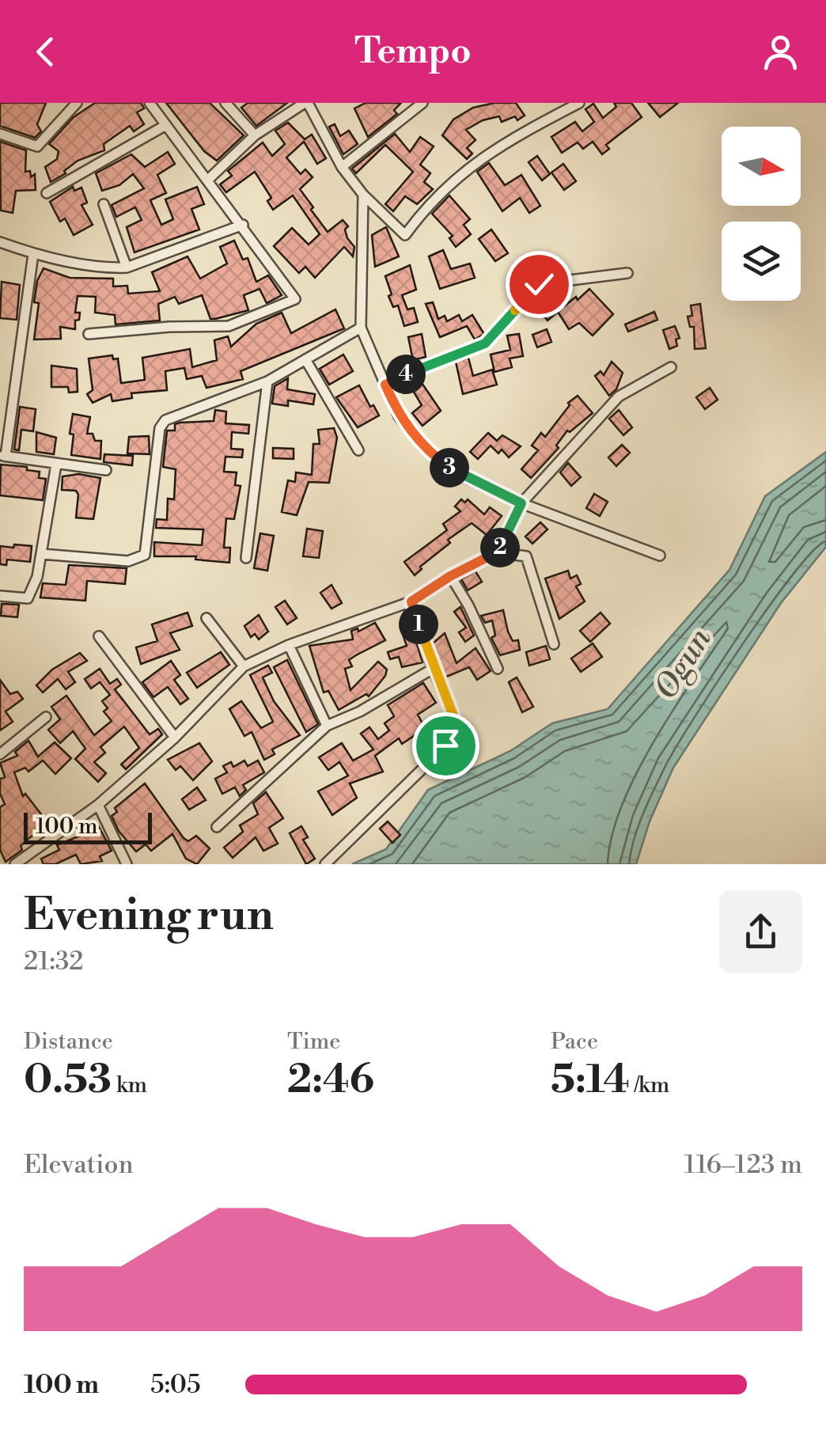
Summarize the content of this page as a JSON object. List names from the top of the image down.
{
  "water": ["Ogun"],
  "scale_bar": "100 m",
  "north": "right",
  "page": {
    "header": "Tempo",
    "pins": [
      "4",
      "3",
      "2",
      "1"
    ],
    "scale": "100 m",
    "heading": ["Evening run", "21:32"],
    "stats": [
      ["Distance", "0.53 km"],
      ["Time", "2:46"],
      ["Pace", "5:14 /km"]
    ],
    "chart": ["Elevation", "116–123 m"],
    "list": [
      {
        "name": "100 m",
        "note": "5:05"
      }
    ]
  }
}
